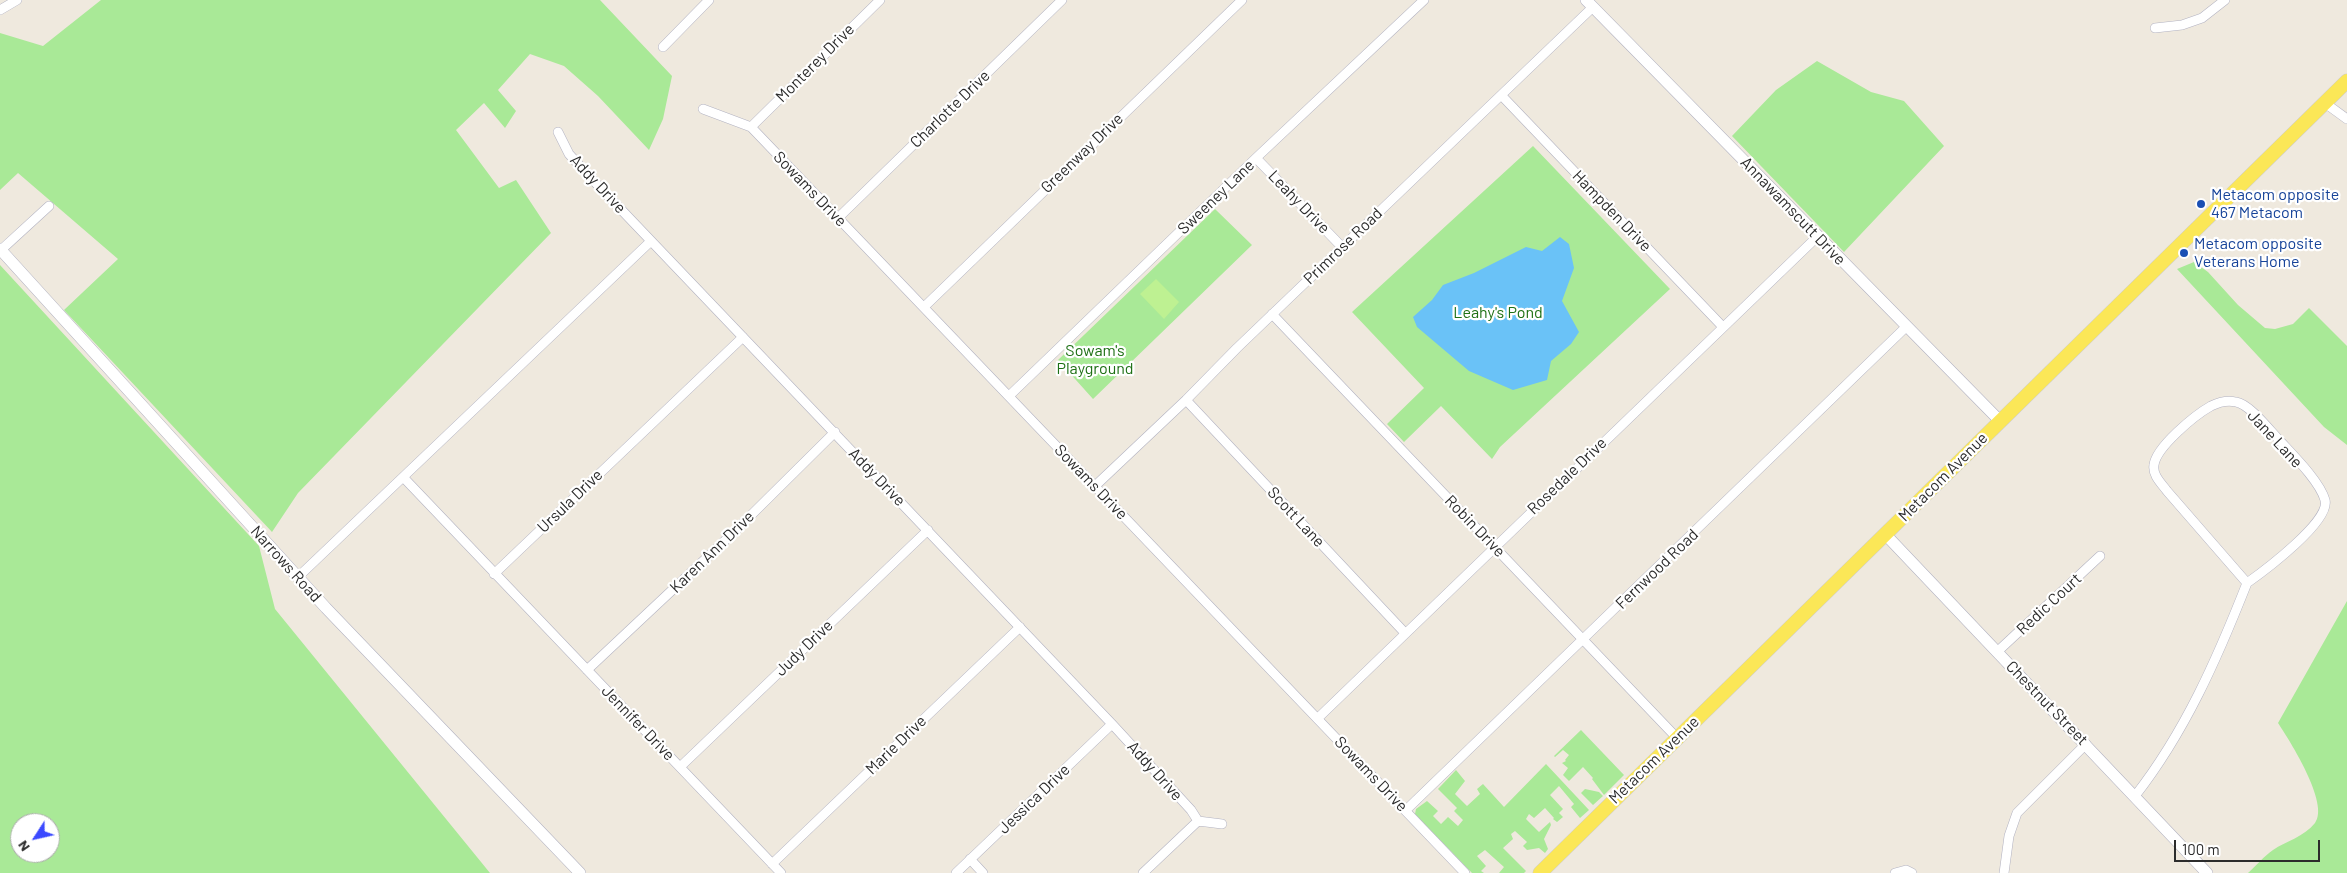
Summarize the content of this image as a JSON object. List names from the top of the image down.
{
  "streets": {
    "main road": ["Metacom Avenue"],
    "street": [
      "Monterey Drive",
      "Charlotte Drive",
      "Greenway Drive",
      "Addy Drive",
      "Sowams Drive",
      "Sweeney Lane",
      "Leahy Drive",
      "Hampden Drive",
      "Annawamscutt Drive",
      "Primrose Road",
      "Jane Lane",
      "Rosedale Drive",
      "Ursula Drive",
      "Scott Lane",
      "Robin Drive",
      "Karen Ann Drive",
      "Narrows Road",
      "Fernwood Road",
      "Redic Court",
      "Judy Drive",
      "Chestnut Street",
      "Jennifer Drive",
      "Marie Drive",
      "Jessica Drive"
    ]
  },
  "crossings": [
    ["Monterey Drive", "Sowams Drive"],
    ["Charlotte Drive", "Sowams Drive"],
    ["Greenway Drive", "Sowams Drive"],
    ["Addy Drive", "Ursula Drive"],
    ["Addy Drive", "Karen Ann Drive"],
    ["Addy Drive", "Judy Drive"],
    ["Addy Drive", "Marie Drive"],
    ["Addy Drive", "Jessica Drive"],
    ["Sowams Drive", "Sweeney Lane"],
    ["Sowams Drive", "Primrose Road"],
    ["Sowams Drive", "Rosedale Drive"],
    ["Sowams Drive", "Fernwood Road"],
    ["Sweeney Lane", "Leahy Drive"],
    ["Leahy Drive", "Primrose Road"],
    ["Hampden Drive", "Primrose Road"],
    ["Hampden Drive", "Rosedale Drive"],
    ["Annawamscutt Drive", "Primrose Road"],
    ["Annawamscutt Drive", "Rosedale Drive"],
    ["Annawamscutt Drive", "Metacom Avenue"],
    ["Annawamscutt Drive", "Fernwood Road"],
    ["Primrose Road", "Scott Lane"],
    ["Primrose Road", "Robin Drive"],
    ["Rosedale Drive", "Scott Lane"],
    ["Rosedale Drive", "Robin Drive"],
    ["Metacom Avenue", "Robin Drive"],
    ["Metacom Avenue", "Chestnut Street"],
    ["Ursula Drive", "Jennifer Drive"],
    ["Robin Drive", "Fernwood Road"],
    ["Karen Ann Drive", "Jennifer Drive"],
    ["Redic Court", "Chestnut Street"],
    ["Judy Drive", "Jennifer Drive"],
    ["Jennifer Drive", "Marie Drive"]
  ],
  "parks": ["Leahy's Pond", "Sowam's Playground"],
  "places": ["Metacom opposite 467 Metacom", "Metacom opposite Veterans Home"],
  "scale_bar": "100 m",
  "north": "bottom left"
}
